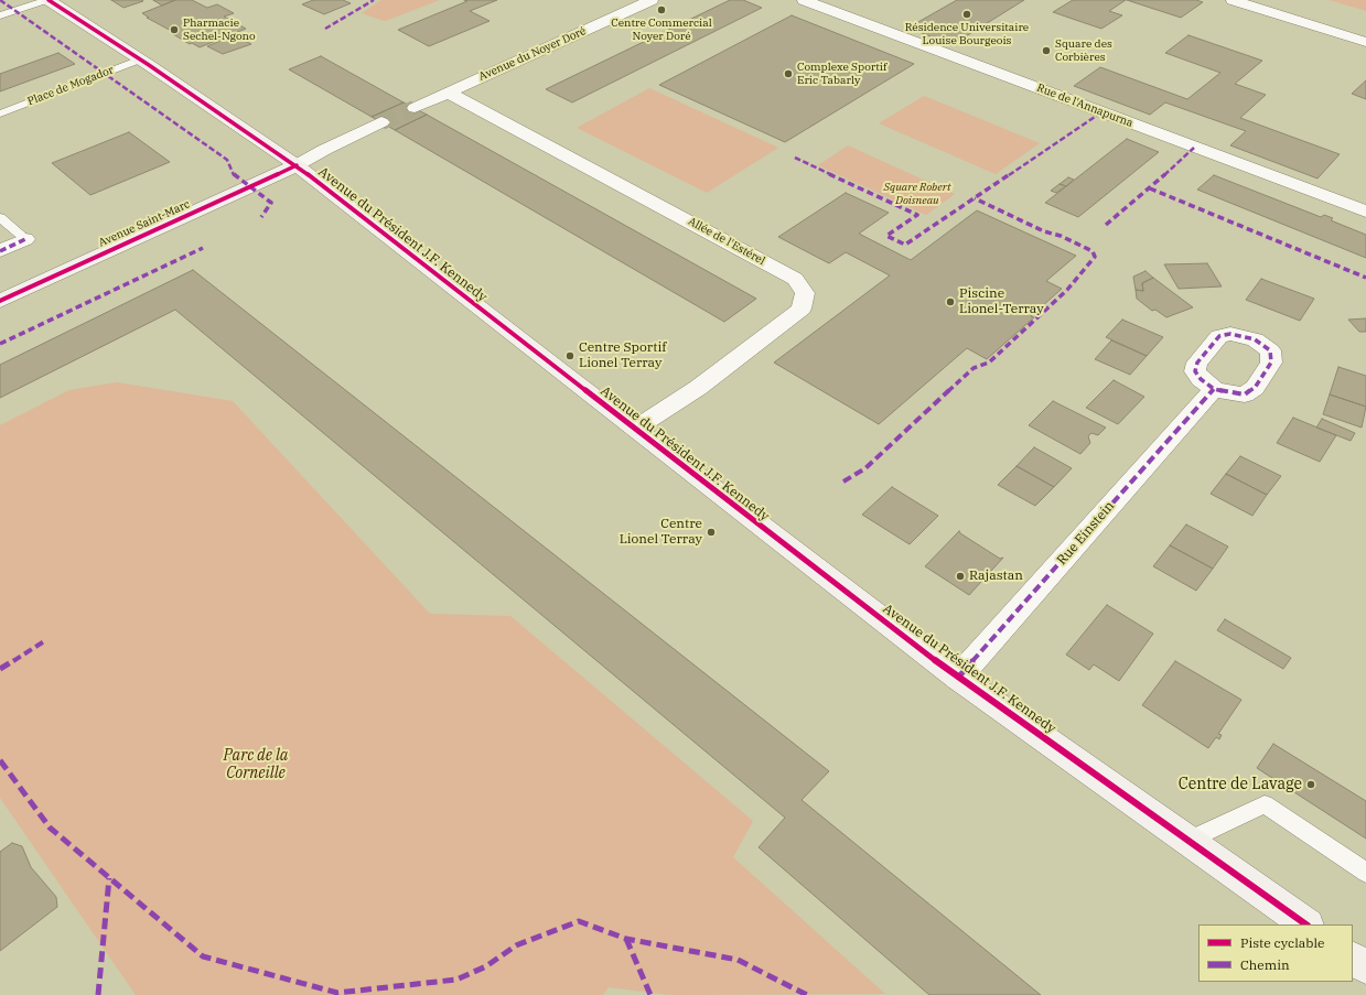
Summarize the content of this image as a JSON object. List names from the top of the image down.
{
  "streets": {
    "street": [
      "Avenue du Noyer Doré",
      "Rue de l'Annapurna",
      "Avenue Saint-Marc",
      "Avenue du Président J.F. Kennedy",
      "Allée de l'Estérel",
      "Rue Einstein"
    ],
    "lane": ["Place de Mogador"]
  },
  "crossings": [
    ["Avenue du Noyer Doré", "Allée de l'Estérel"],
    ["Place de Mogador", "Avenue du Président J.F. Kennedy"],
    ["Avenue Saint-Marc", "Avenue du Président J.F. Kennedy"],
    ["Avenue du Président J.F. Kennedy", "Allée de l'Estérel"],
    ["Avenue du Président J.F. Kennedy", "Rue Einstein"]
  ],
  "parks": ["Square Robert Doisneau", "Parc de la Corneille"],
  "places": [
    "Centre Commercial Noyer Doré",
    "Résidence Universitaire Louise Bourgeois",
    "Pharmacie Sechel-Ngono",
    "Square des Corbières",
    "Complexe Sportif Eric Tabarly",
    "Piscine Lionel-Terray",
    "Centre Sportif Lionel Terray",
    "Centre Lionel Terray",
    "Rajastan",
    "Centre de Lavage"
  ],
  "legend": ["Piste cyclable", "Chemin"]
}
